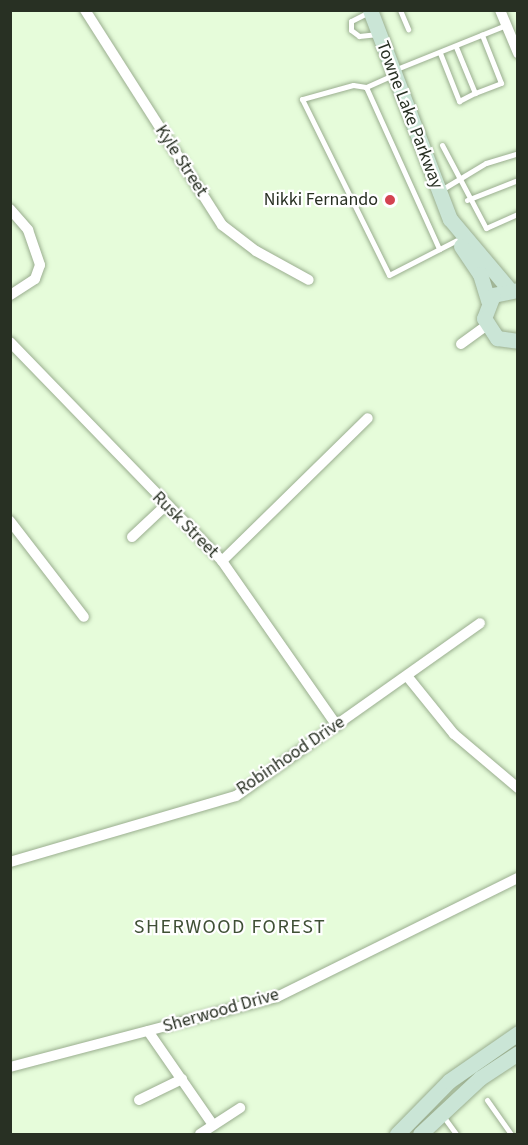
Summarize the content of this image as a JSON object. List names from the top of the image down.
{
  "streets": {
    "main road": ["Towne Lake Parkway"],
    "street": [
      "Kyle Street",
      "Rusk Street",
      "Robinhood Drive",
      "Sherwood Drive"
    ]
  },
  "crossings": [
    ["Rusk Street", "Robinhood Drive"]
  ],
  "districts": ["SHERWOOD FOREST"],
  "places": ["Nikki Fernando"]
}
